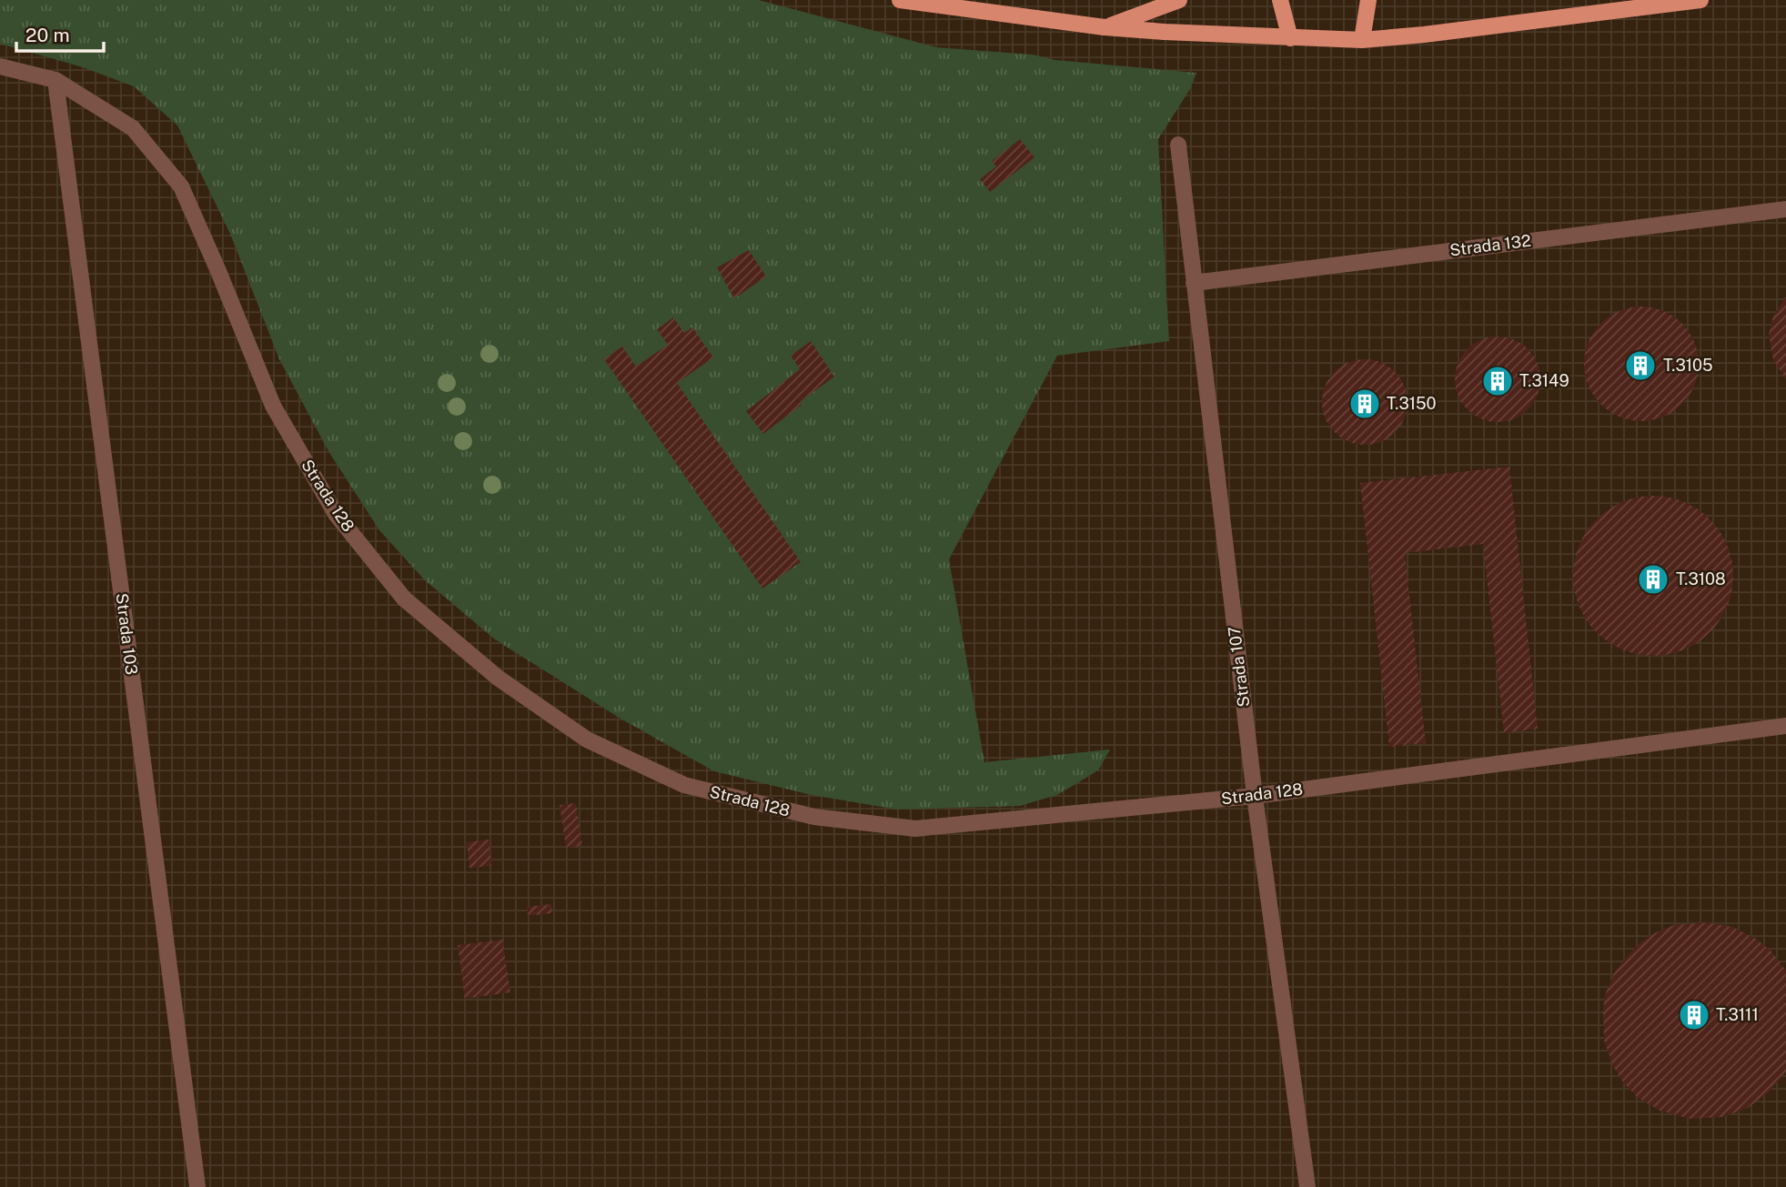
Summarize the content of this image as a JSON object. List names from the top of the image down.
{
  "streets": {
    "lane": [
      "Strada 132",
      "Strada 128",
      "Strada 103",
      "Strada 107"
    ]
  },
  "crossings": [
    ["Strada 132", "Strada 107"],
    ["Strada 128", "Strada 103"],
    ["Strada 128", "Strada 107"]
  ],
  "places": {
    "building": [
      "T.3105",
      "T.3149",
      "T.3150",
      "T.3108",
      "T.3111"
    ]
  },
  "scale_bar": "20 m"
}
